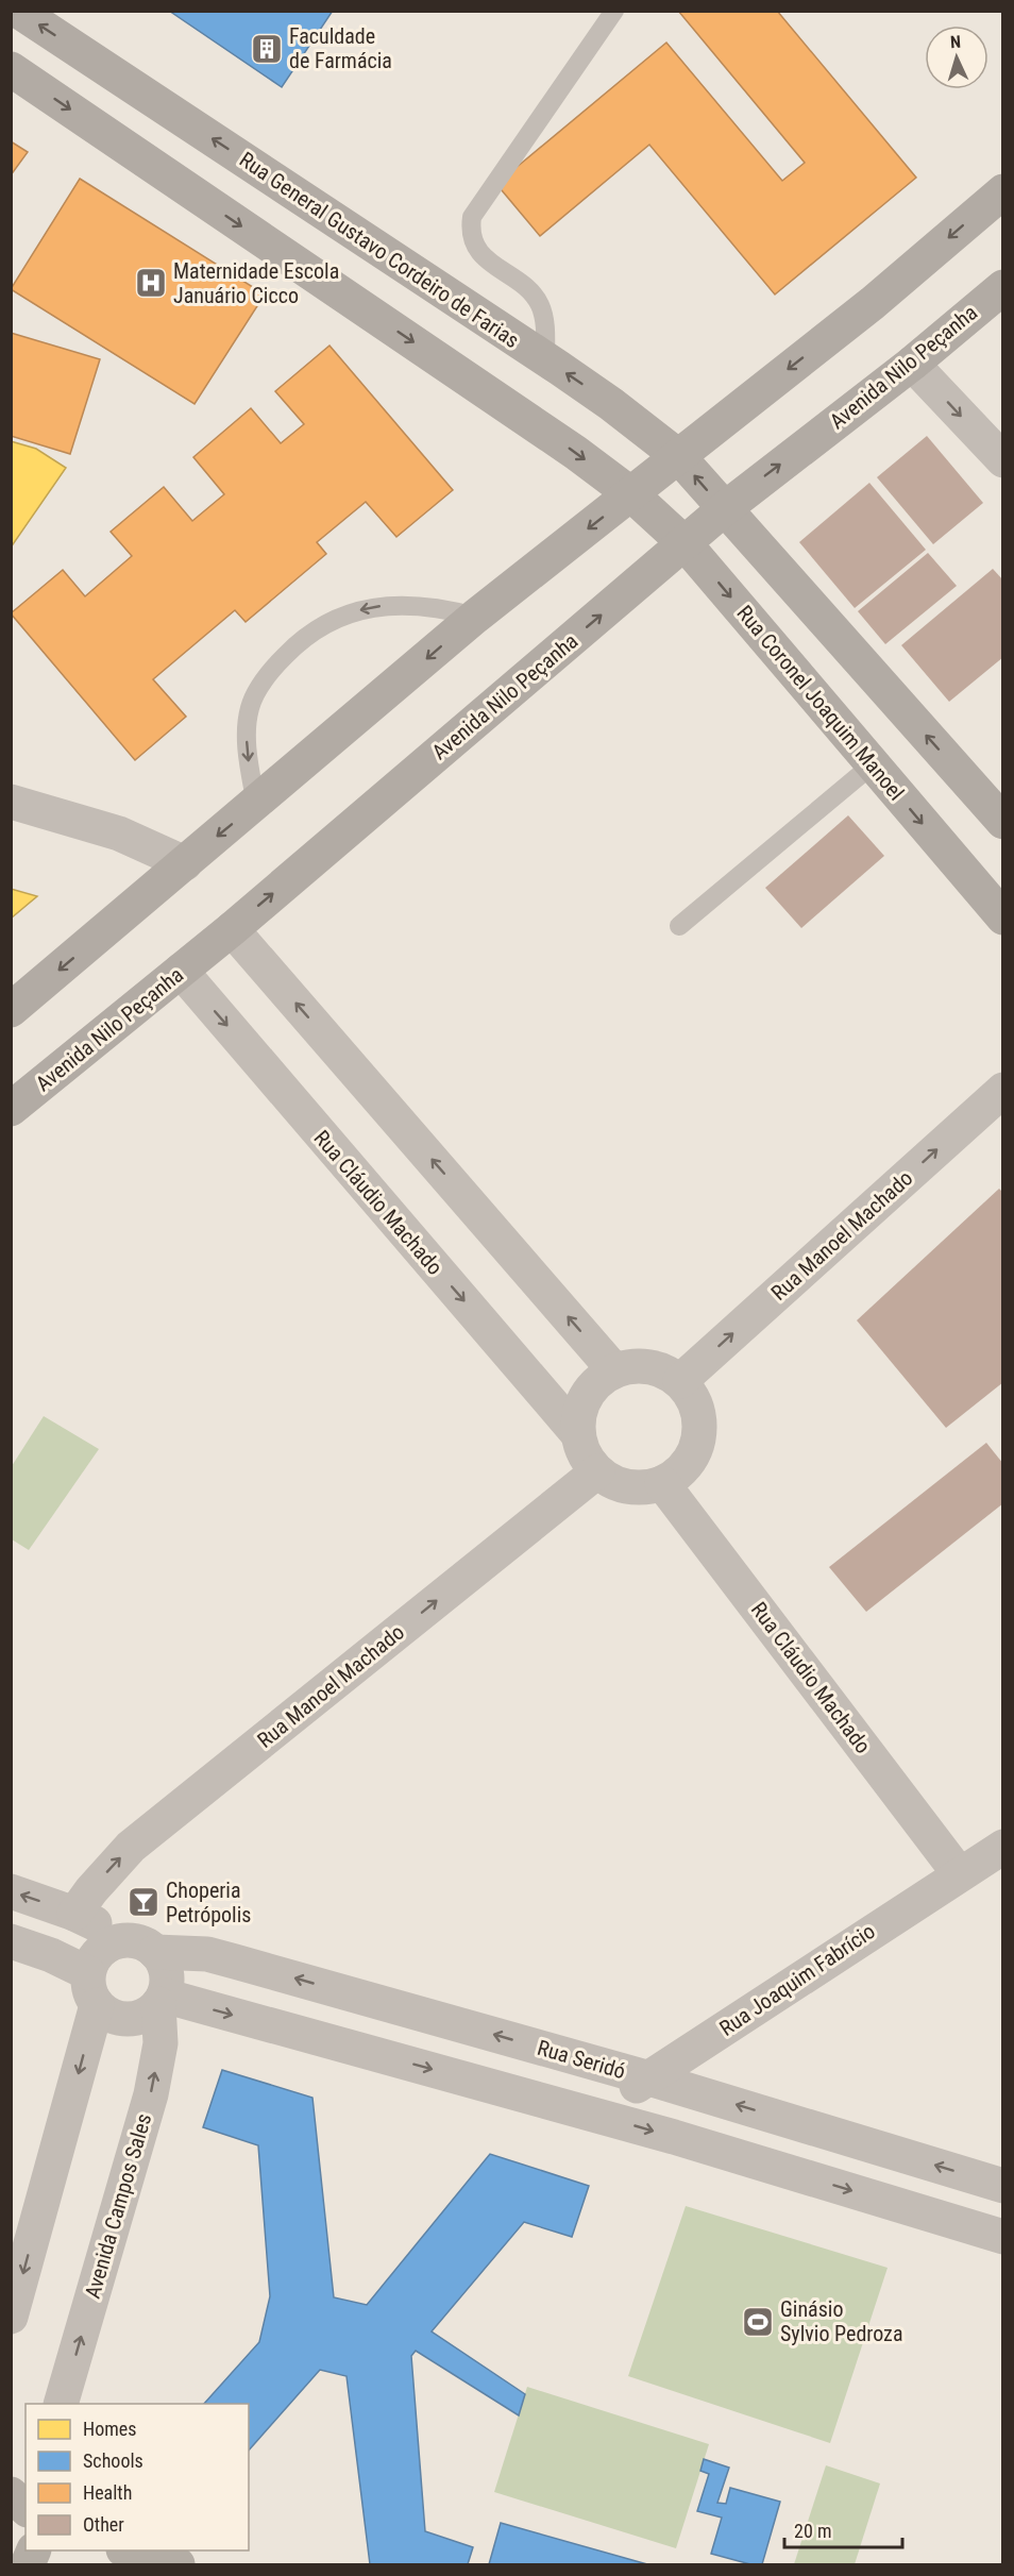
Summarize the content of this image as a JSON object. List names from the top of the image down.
{
  "streets": {
    "main road": ["Rua General Gustavo Cordeiro de Farias", "Avenida Nilo Peçanha", "Rua Coronel Joaquim Manoel"],
    "street": [
      "Rua Cláudio Machado",
      "Rua Manoel Machado",
      "Rua Joaquim Fabrício",
      "Rua Seridó",
      "Avenida Campos Sales"
    ]
  },
  "crossings": [
    ["Rua General Gustavo Cordeiro de Farias", "Avenida Nilo Peçanha"],
    ["Avenida Nilo Peçanha", "Rua Coronel Joaquim Manoel"],
    ["Avenida Nilo Peçanha", "Rua Cláudio Machado"],
    ["Rua Cláudio Machado", "Rua Manoel Machado"],
    ["Rua Cláudio Machado", "Rua Joaquim Fabrício"],
    ["Rua Manoel Machado", "Rua Seridó"],
    ["Rua Joaquim Fabrício", "Rua Seridó"],
    ["Rua Seridó", "Avenida Campos Sales"]
  ],
  "one_way": ["Rua Manoel Machado"],
  "places": {
    "building": ["Faculdade de Farmácia"],
    "hospital": ["Maternidade Escola Januário Cicco"],
    "bar": ["Choperia Petrópolis"],
    "sports": ["Ginásio Sylvio Pedroza"]
  },
  "legend": [
    "Homes",
    "Schools",
    "Health",
    "Other"
  ],
  "scale_bar": "20 m",
  "north": "top"
}
